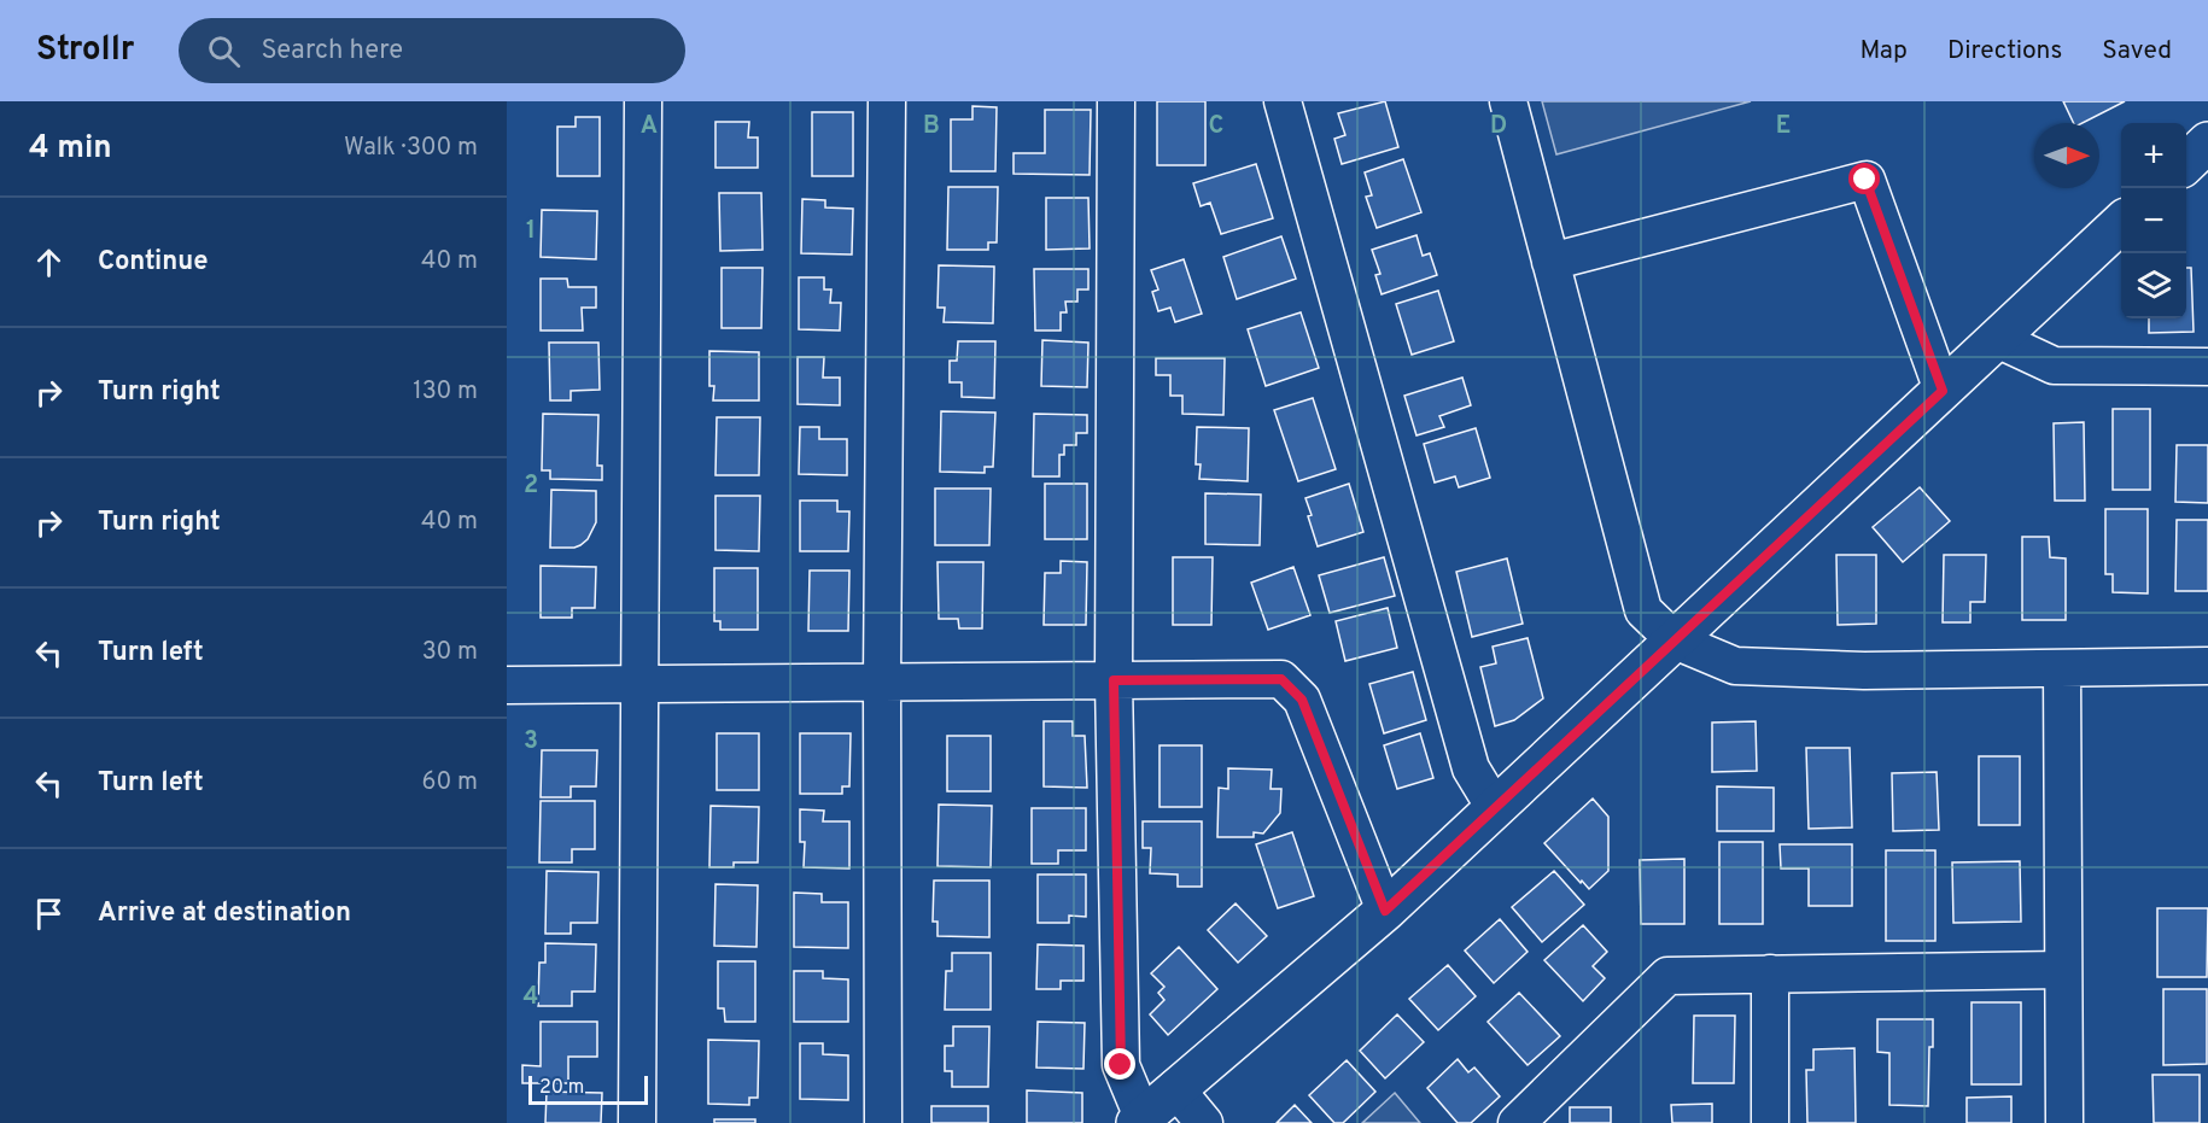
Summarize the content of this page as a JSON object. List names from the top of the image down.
{
  "scale_bar": "20 m",
  "north": "right",
  "page": {
    "header": "Strollr",
    "search": "Search here",
    "nav": ["Map", "Directions", "Saved"],
    "heading": ["4 min", "Walk · 300 m"],
    "map_buttons": ["+", "−"],
    "list": [
      ["Continue", "40 m"],
      ["Turn right", "130 m"],
      ["Turn right", "40 m"],
      ["Turn left", "30 m"],
      ["Turn left", "60 m"],
      "Arrive at destination"
    ],
    "scale": "20 m"
  },
  "grid": {
    "columns": [
      "A",
      "B",
      "C",
      "D",
      "E"
    ],
    "rows": [
      "1",
      "2",
      "3",
      "4"
    ]
  }
}
